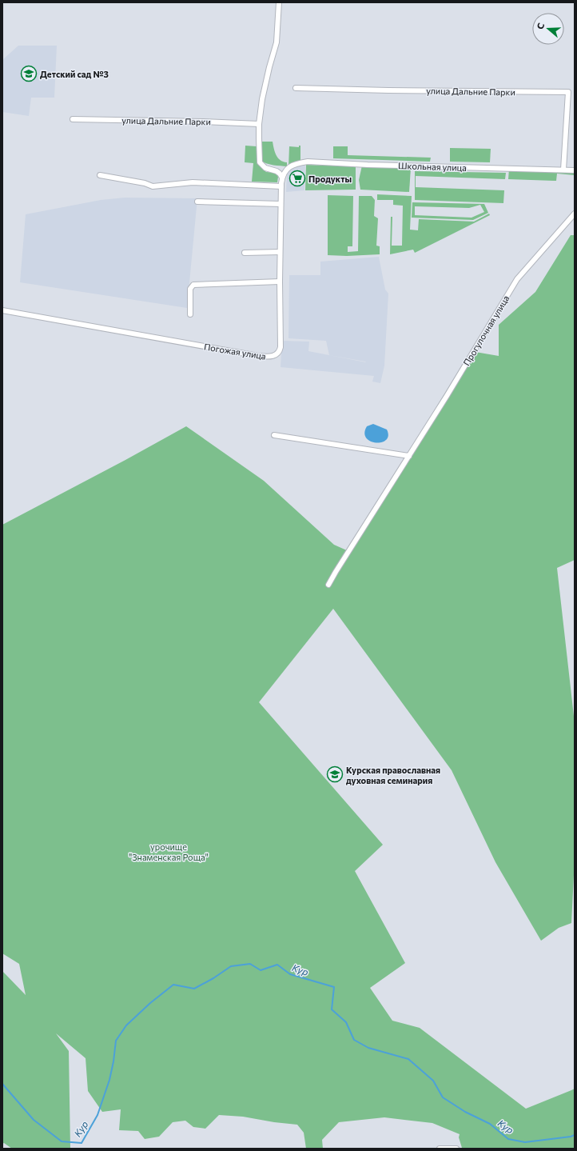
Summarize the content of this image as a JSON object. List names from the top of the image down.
{
  "streets": {
    "street": [
      "улица Дальние Парки",
      "Школьная улица",
      "Прогулочная улица",
      "Погожая улица"
    ]
  },
  "crossings": [
    ["улица Дальние Парки", "Школьная улица"],
    ["Школьная улица", "Погожая улица"]
  ],
  "water": ["Кур"],
  "parks": ["урочище \"Знаменская Роща\""],
  "places": {
    "school or university": ["Детский сад №3", "Курская православная духовная семинария"],
    "supermarket": ["Продукты"]
  },
  "north": "left"
}
